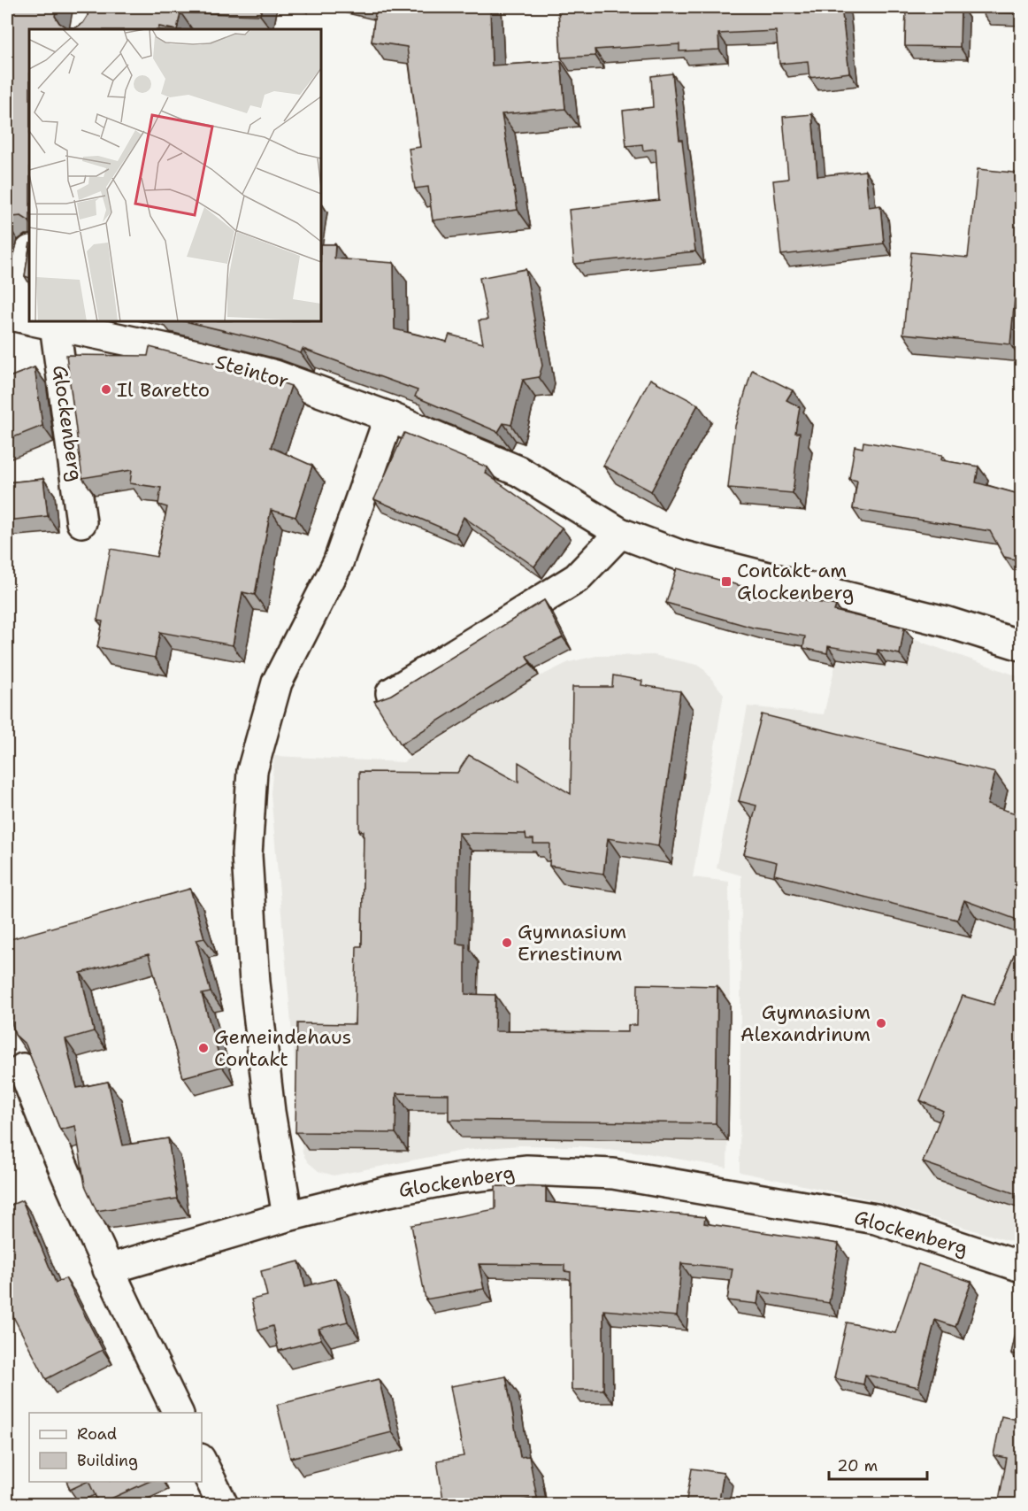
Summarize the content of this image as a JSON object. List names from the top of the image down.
{
  "streets": {
    "street": ["Steintor", "Glockenberg"]
  },
  "places": {
    "other": [
      "Il Baretto",
      "Gymnasium Ernestinum",
      "Gymnasium Alexandrinum",
      "Gemeindehaus Contakt"
    ],
    "transit": ["Contakt am Glockenberg"]
  },
  "legend": ["Road", "Building"],
  "scale_bar": "20 m"
}
